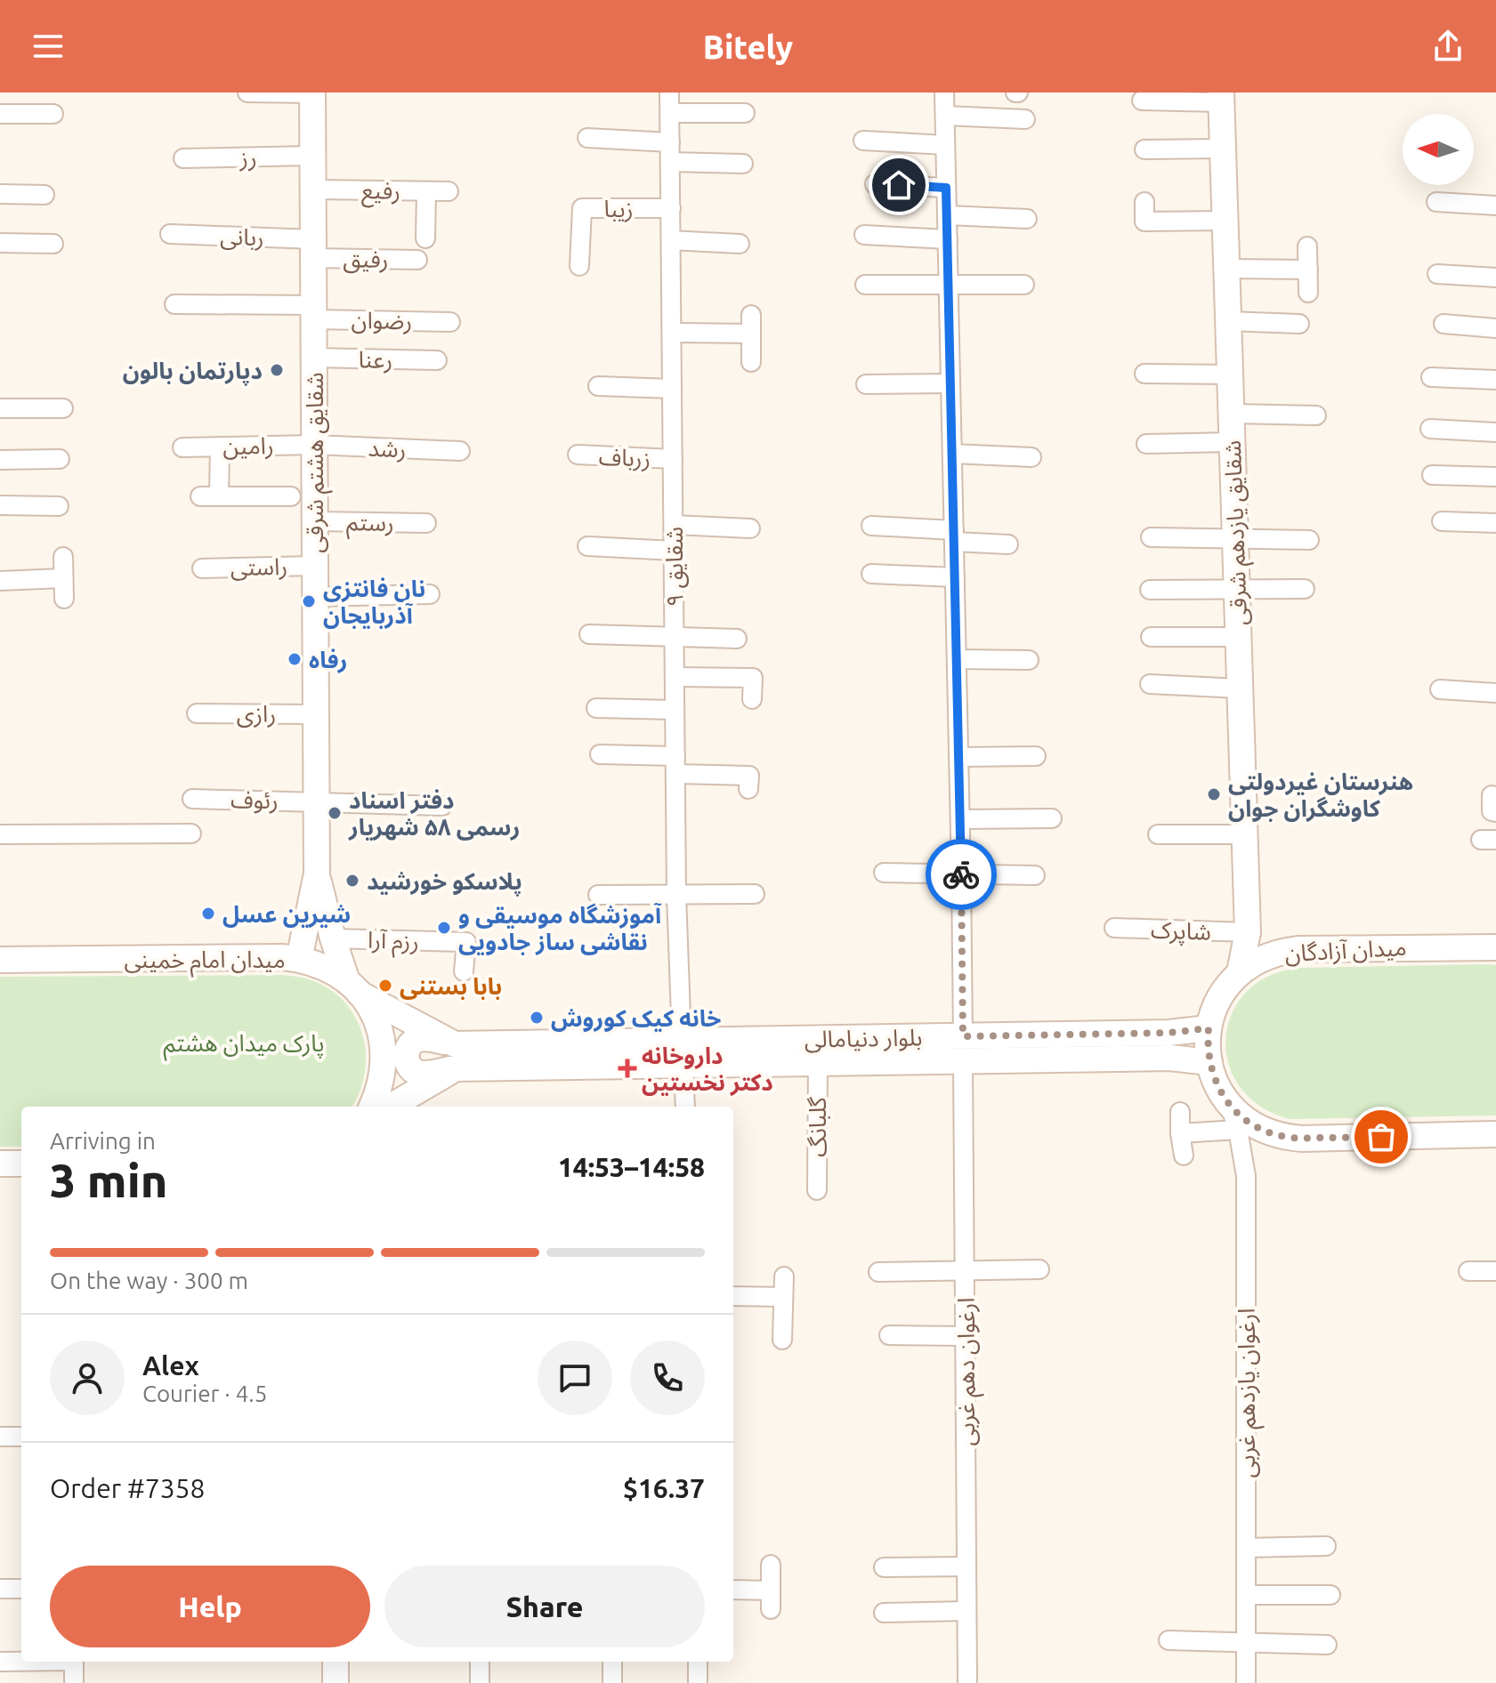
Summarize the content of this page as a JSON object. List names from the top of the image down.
{
  "streets": {
    "main road": [
      "شقایق هشتم شرقی",
      "شقایق یازدهم شرقی",
      "میدان آزادگان",
      "میدان امام خمینی",
      "بلوار دنیامالی"
    ],
    "street": [
      "رز",
      "رفیع",
      "زیبا",
      "ربانی",
      "رفیق",
      "رضوان",
      "رعنا",
      "رامین",
      "رشد",
      "زرباف",
      "رستم",
      "راستی",
      "شقایق ۹",
      "رازی",
      "رئوف",
      "شاپرک",
      "رزم آرا",
      "گلبانگ",
      "ارغوان دهم غربی",
      "ارغوان یازدهم غربی"
    ]
  },
  "crossings": [
    ["رز", "شقایق هشتم شرقی"],
    ["رفیع", "شقایق هشتم شرقی"],
    ["زیبا", "شقایق ۹"],
    ["ربانی", "رفیق"],
    ["ربانی", "شقایق هشتم شرقی"],
    ["رفیق", "شقایق هشتم شرقی"],
    ["رضوان", "شقایق هشتم شرقی"],
    ["رعنا", "شقایق هشتم شرقی"],
    ["رامین", "رشد"],
    ["رامین", "شقایق هشتم شرقی"],
    ["رشد", "شقایق هشتم شرقی"],
    ["زرباف", "شقایق ۹"],
    ["شقایق هشتم شرقی", "رستم"],
    ["شقایق هشتم شرقی", "راستی"],
    ["شقایق هشتم شرقی", "رازی"],
    ["شقایق هشتم شرقی", "رئوف"],
    ["شقایق هشتم شرقی", "رزم آرا"],
    ["شقایق هشتم شرقی", "میدان امام خمینی"],
    ["شقایق هشتم شرقی", "بلوار دنیامالی"],
    ["شقایق یازدهم شرقی", "شاپرک"],
    ["شقایق یازدهم شرقی", "میدان آزادگان"],
    ["شقایق ۹", "بلوار دنیامالی"],
    ["میدان آزادگان", "بلوار دنیامالی"],
    ["میدان آزادگان", "ارغوان یازدهم غربی"],
    ["میدان امام خمینی", "بلوار دنیامالی"],
    ["بلوار دنیامالی", "گلبانگ"],
    ["بلوار دنیامالی", "ارغوان دهم غربی"]
  ],
  "parks": ["پارک میدان هشتم"],
  "places": {
    "other": [
      "دپارتمان بالون",
      "نان فانتزی آذربایجان",
      "رفاه",
      "هنرستان غیردولتی کاوشگران جوان",
      "دفتر اسناد رسمی ۵۸ شهریار",
      "پلاسکو خورشید",
      "شیرین عسل",
      "آموزشگاه موسیقی و نقاشی ساز جادویی",
      "بابا بستنی",
      "خانه کیک کوروش"
    ],
    "health": ["داروخانه دکتر نخستین"]
  },
  "north": "left",
  "page": {
    "header": "Bitely",
    "heading": ["3 min", "Arriving in", "14:53–14:58"],
    "panel": [
      "Alex",
      "Courier · 4.5",
      "Order #7358",
      "$16.37"
    ],
    "bar": "On the way · 300 m",
    "buttons": ["Help", "Share"]
  }
}
